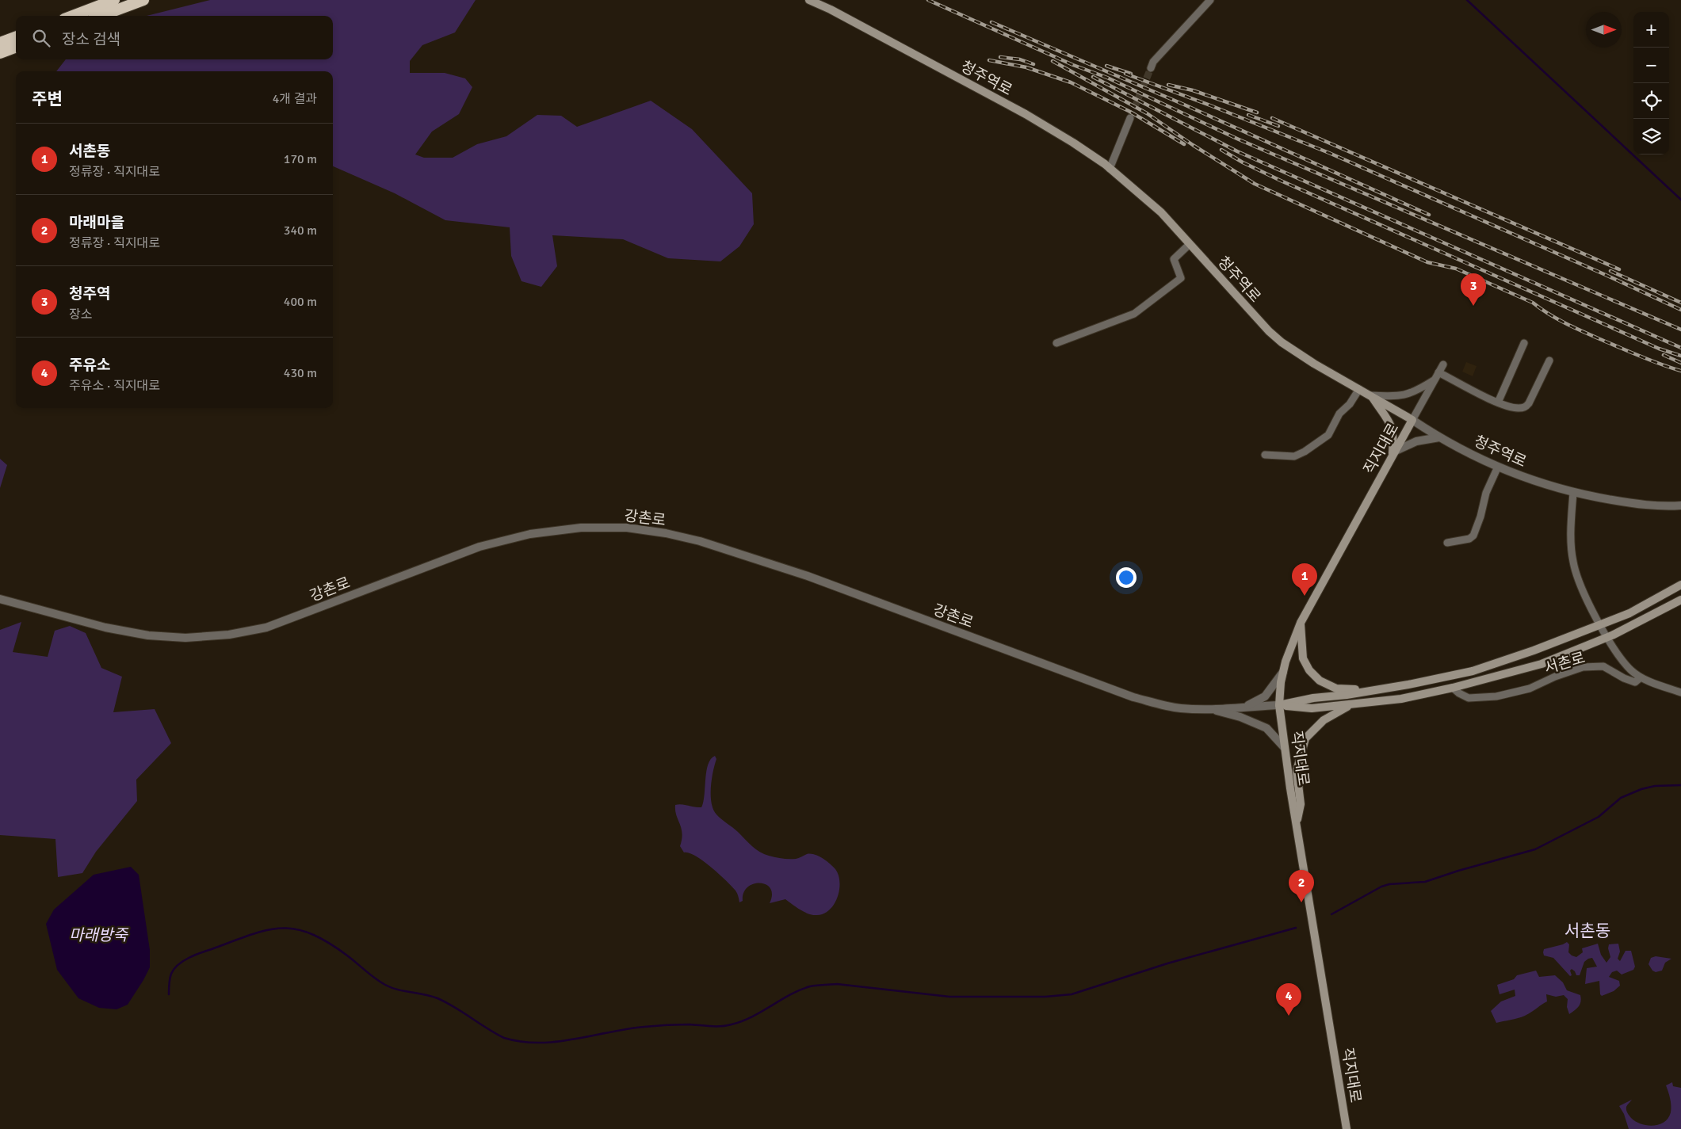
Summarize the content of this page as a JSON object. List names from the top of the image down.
{
  "streets": {
    "main road": ["청주역로", "직지대로"],
    "street": ["강촌로", "서촌로"]
  },
  "crossings": [
    ["청주역로", "직지대로"],
    ["직지대로", "강촌로"]
  ],
  "districts": ["서촌동"],
  "water": ["마래방죽"],
  "north": "right",
  "page": {
    "map_buttons": ["+", "−"],
    "search": "장소 검색",
    "heading": ["주변", "4개 결과"],
    "list": [
      {
        "mark": "1",
        "name": "서촌동",
        "note": "정류장 · 직지대로",
        "value": "170 m"
      },
      {
        "mark": "2",
        "name": "마래마을",
        "note": "정류장 · 직지대로",
        "value": "340 m"
      },
      {
        "mark": "3",
        "name": "청주역",
        "note": "장소",
        "value": "400 m"
      },
      {
        "mark": "4",
        "name": "주유소",
        "note": "주유소 · 직지대로",
        "value": "430 m"
      }
    ],
    "pins": [
      "3",
      "1",
      "2",
      "4"
    ]
  }
}
